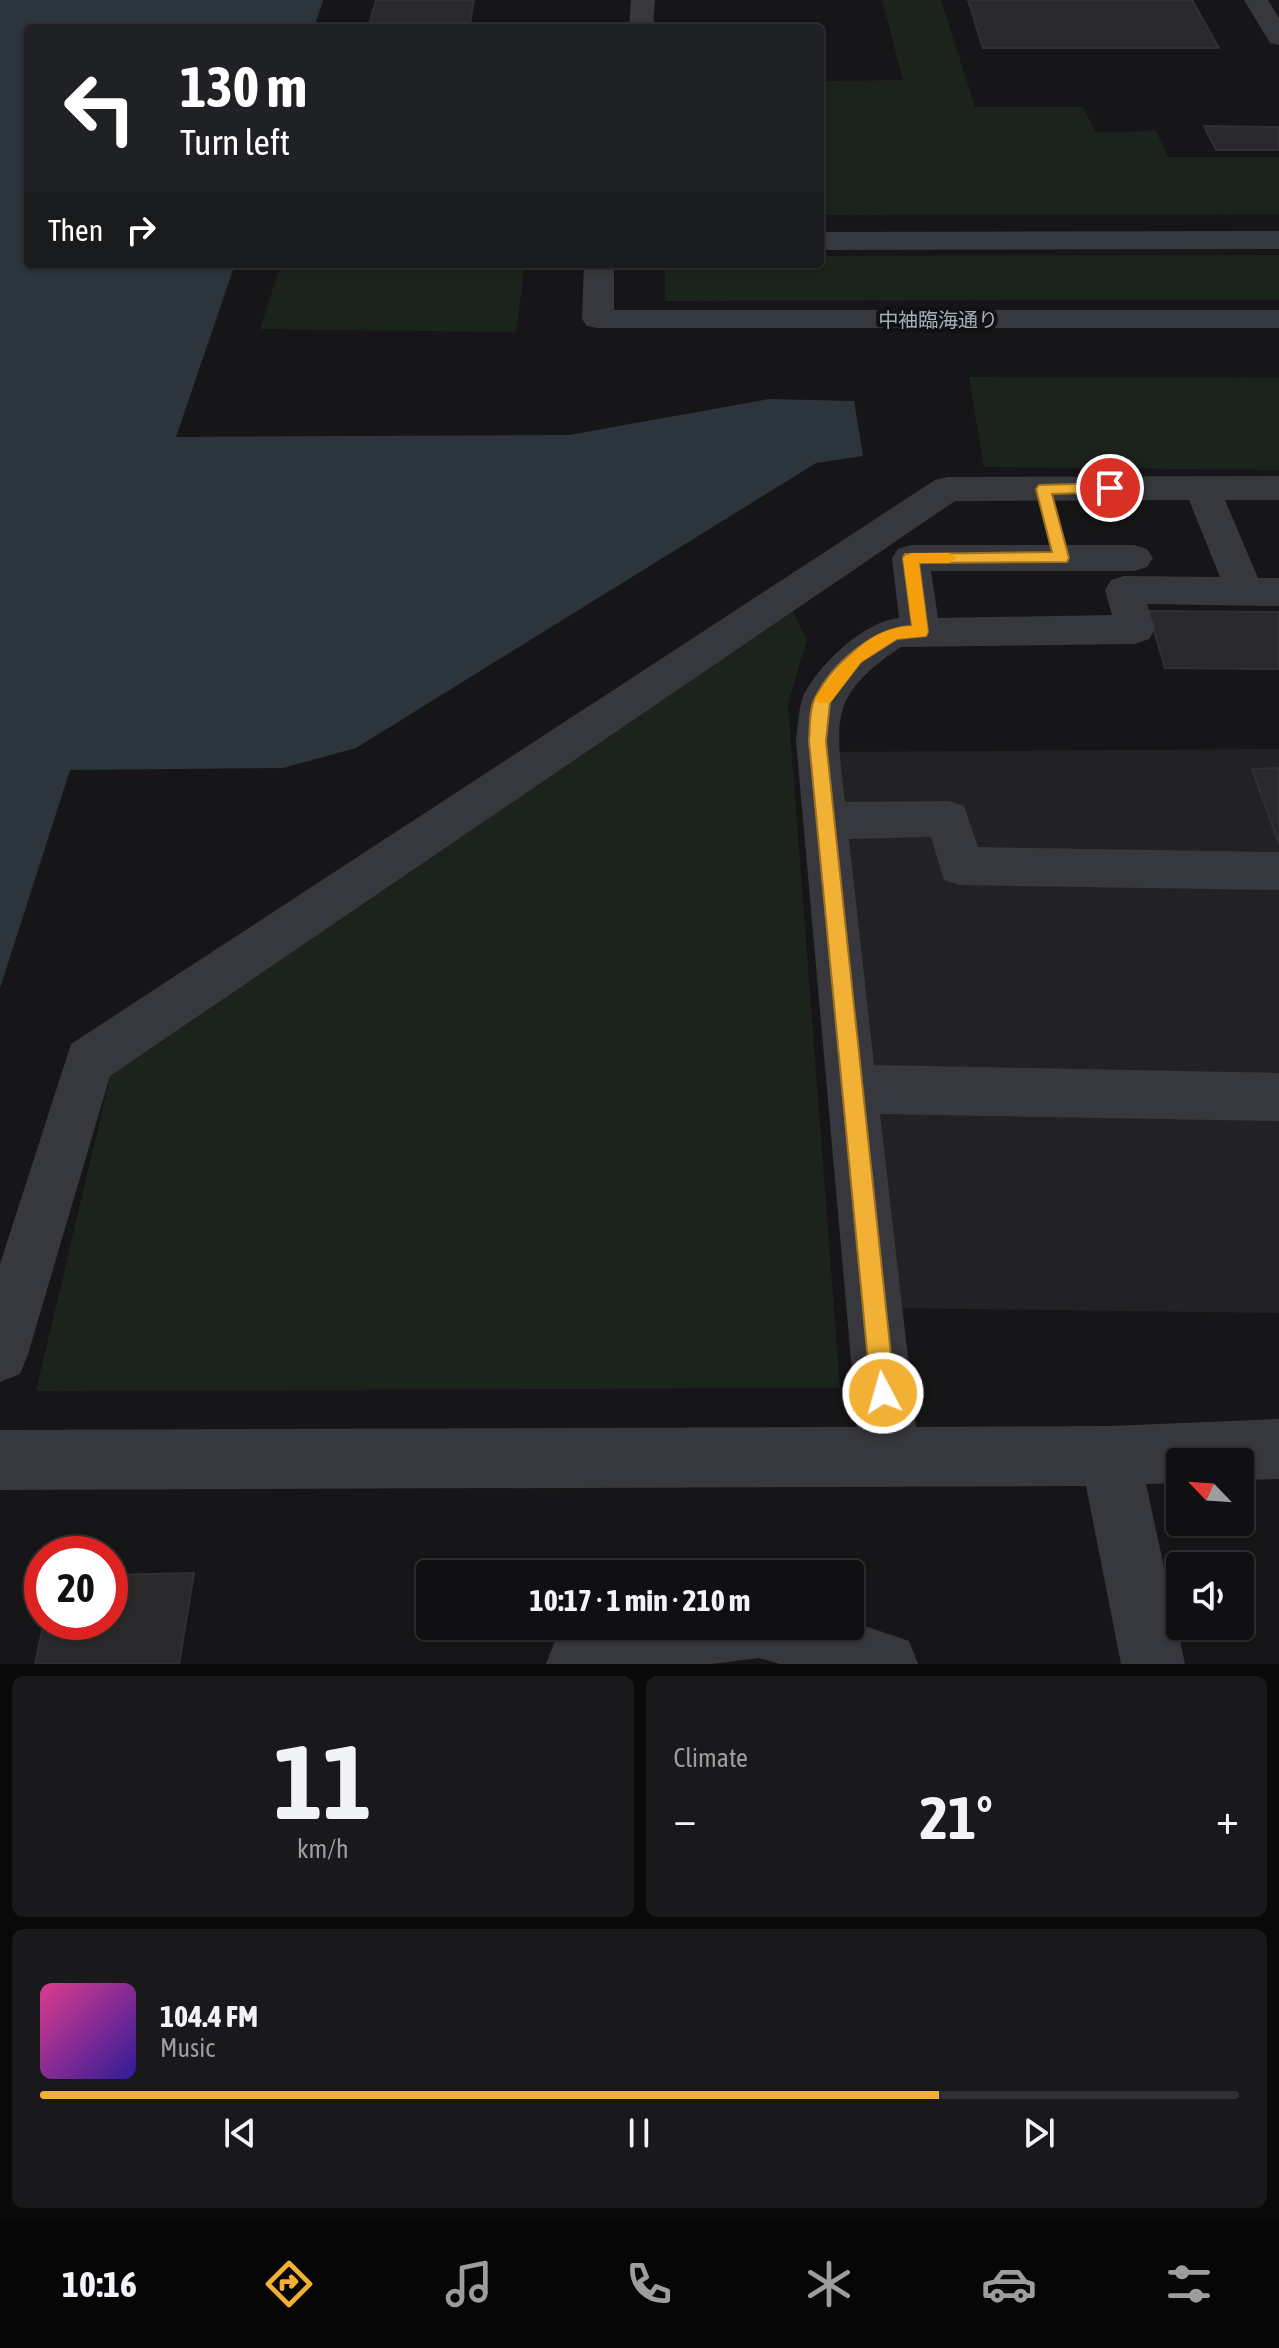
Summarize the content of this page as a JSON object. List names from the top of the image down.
{
  "streets": {
    "street": ["中袖臨海通り"]
  },
  "north": "top left",
  "page": {
    "turn": ["130 m", "Turn left"],
    "then": "Then",
    "limit": "20",
    "trip": "10:17 · 1 min · 210 m",
    "tile": [
      ["11", "km/h"],
      "Climate"
    ],
    "heat": ["−", "21°", "+"],
    "song": ["104.4 FM", "Music"],
    "tabs": "10:16"
  }
}
